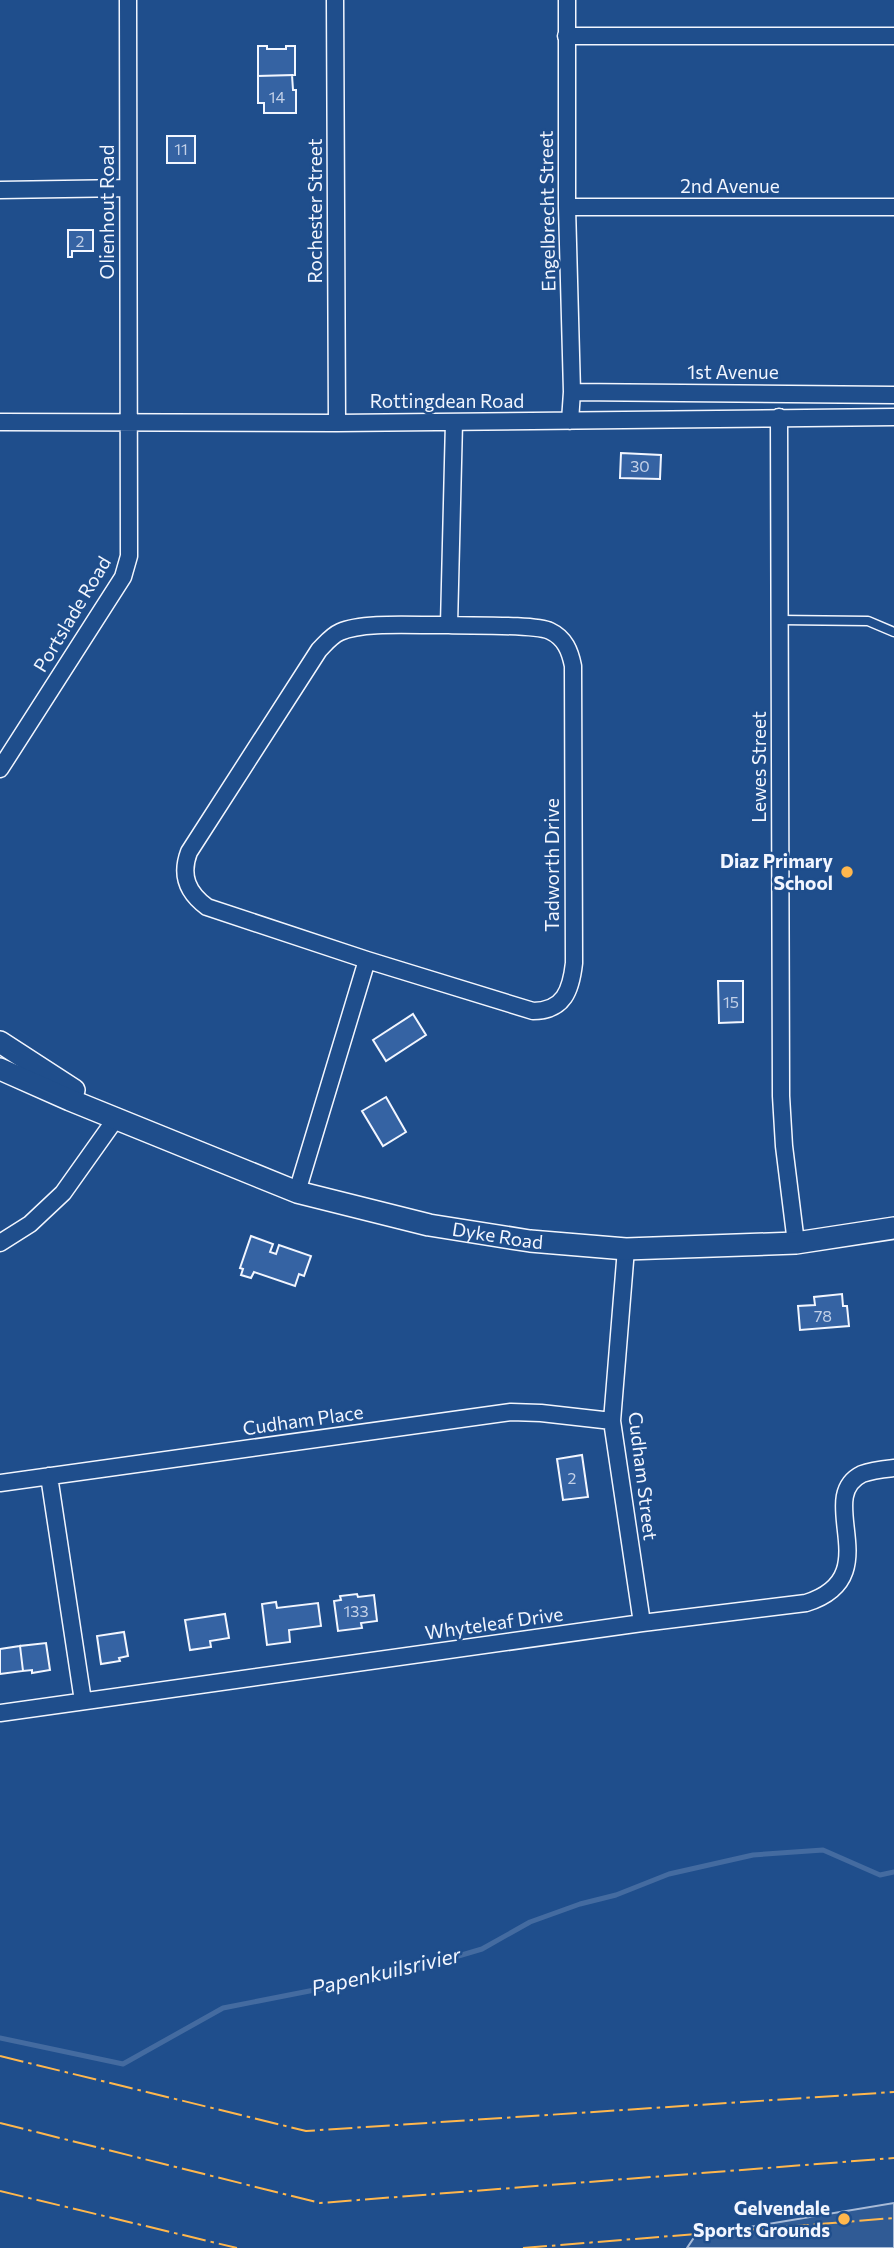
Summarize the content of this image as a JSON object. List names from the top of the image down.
{
  "streets": {
    "street": [
      "2nd Avenue",
      "Rochester Street",
      "Engelbrecht Street",
      "Olienhout Road",
      "1st Avenue",
      "Rottingdean Road",
      "Portslade Road",
      "Lewes Street",
      "Tadworth Drive",
      "Dyke Road",
      "Cudham Place",
      "Cudham Street",
      "Whyteleaf Drive"
    ]
  },
  "crossings": [
    ["2nd Avenue", "Engelbrecht Street"],
    ["Rochester Street", "Rottingdean Road"],
    ["Engelbrecht Street", "1st Avenue"],
    ["Engelbrecht Street", "Rottingdean Road"],
    ["Olienhout Road", "Rottingdean Road"],
    ["Olienhout Road", "Portslade Road"],
    ["Rottingdean Road", "Portslade Road"],
    ["Rottingdean Road", "Lewes Street"],
    ["Lewes Street", "Dyke Road"],
    ["Dyke Road", "Cudham Street"],
    ["Cudham Place", "Cudham Street"],
    ["Cudham Street", "Whyteleaf Drive"]
  ],
  "water": ["Papenkuilsrivier"],
  "places": ["Diaz Primary School", "Gelvendale Sports Grounds"],
  "house_numbers": [
    "14",
    "11",
    "2",
    "30",
    "15",
    "78",
    "2",
    "133"
  ]
}
